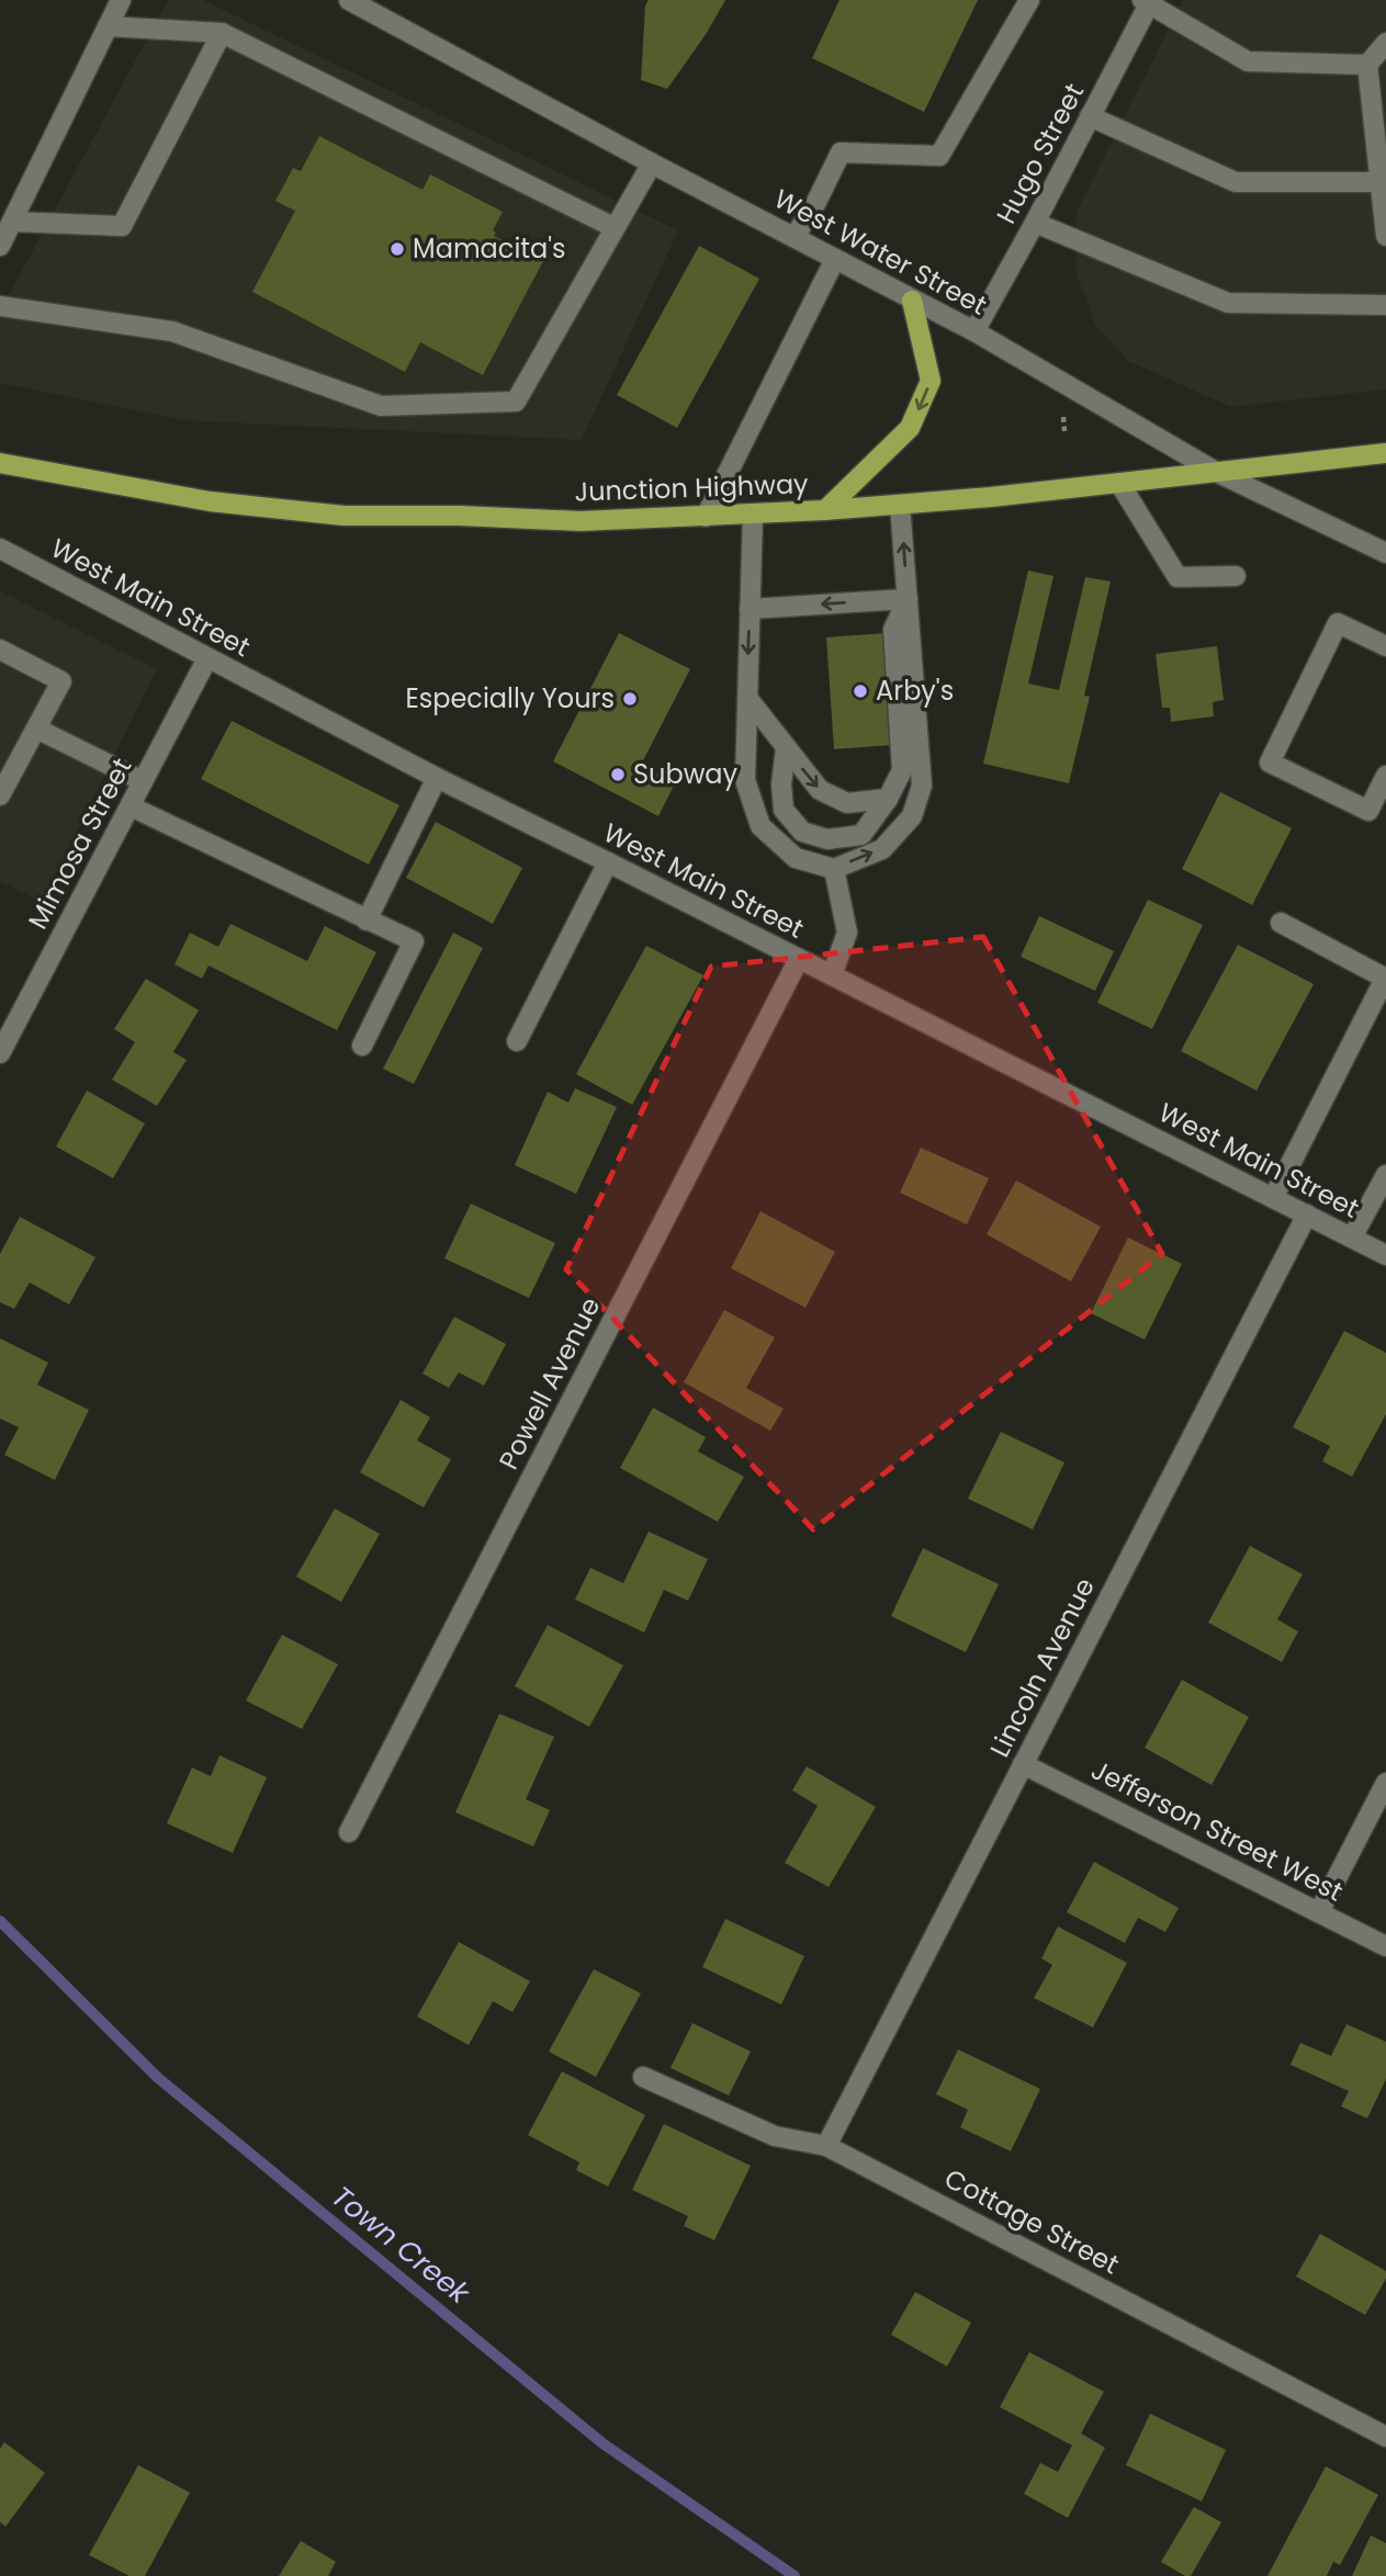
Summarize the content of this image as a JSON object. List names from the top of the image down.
{
  "streets": {
    "main road": ["Junction Highway"],
    "street": [
      "Hugo Street",
      "West Water Street",
      "West Main Street",
      "Mimosa Street",
      "Powell Avenue",
      "Lincoln Avenue",
      "Jefferson Street West",
      "Cottage Street"
    ]
  },
  "crossings": [
    ["Hugo Street", "West Water Street"],
    ["West Water Street", "Junction Highway"],
    ["West Main Street", "Mimosa Street"],
    ["West Main Street", "Powell Avenue"],
    ["West Main Street", "Lincoln Avenue"],
    ["Lincoln Avenue", "Jefferson Street West"],
    ["Lincoln Avenue", "Cottage Street"]
  ],
  "water": ["Town Creek"],
  "places": [
    "Mamacita's",
    "Arby's",
    "Especially Yours",
    "Subway"
  ]
}
